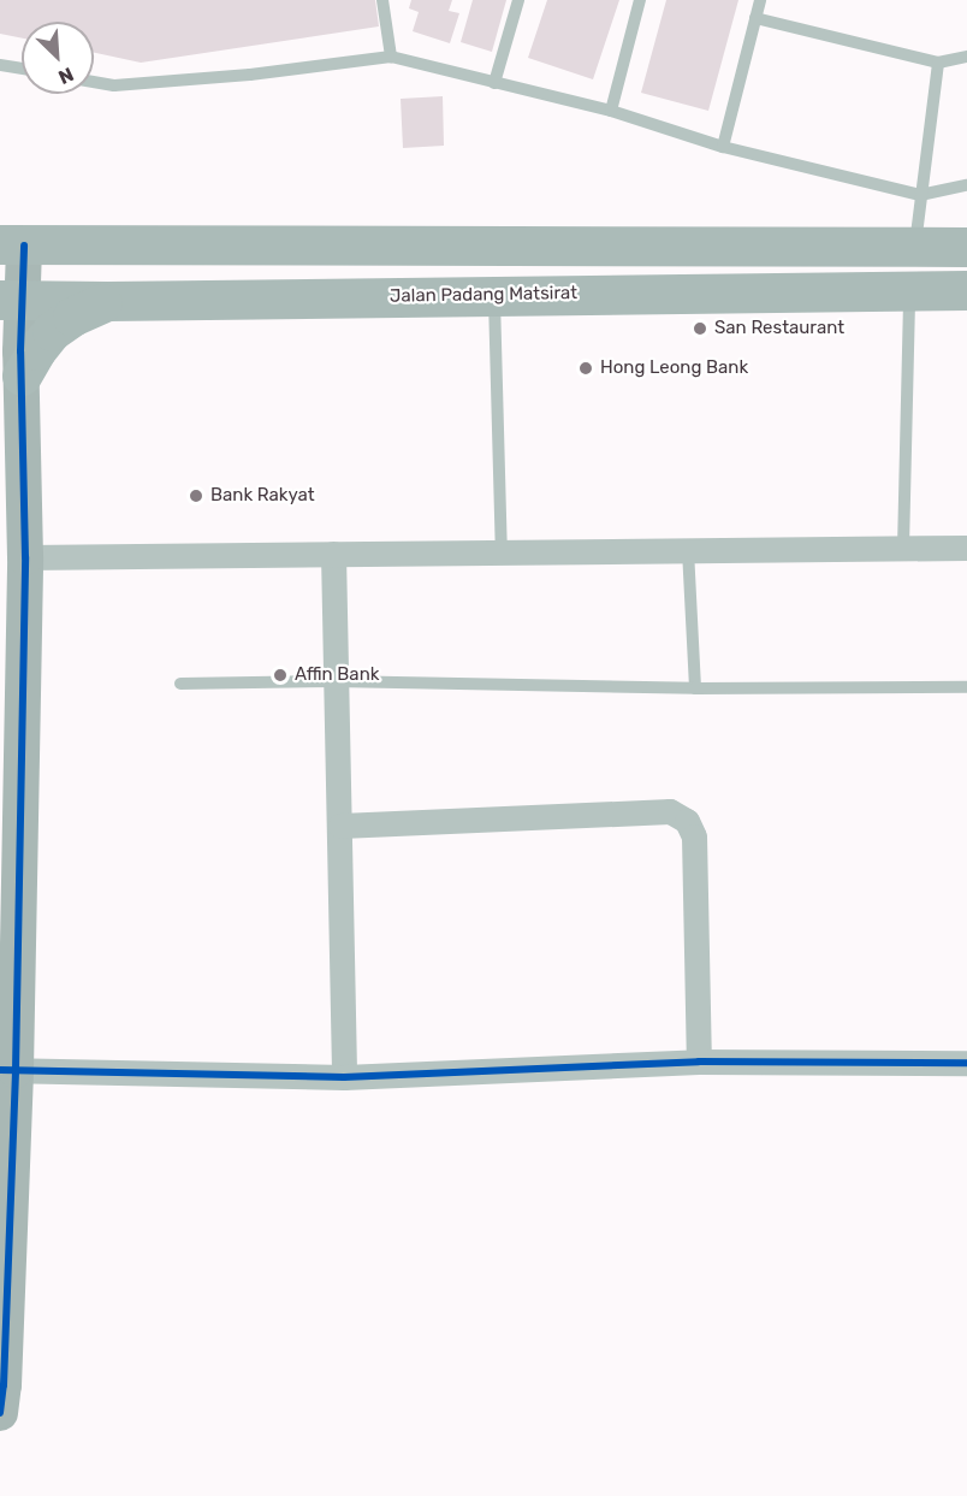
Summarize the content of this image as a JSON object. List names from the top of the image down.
{
  "streets": {
    "main road": ["Jalan Padang Matsirat"]
  },
  "places": [
    "San Restaurant",
    "Hong Leong Bank",
    "Bank Rakyat",
    "Affin Bank"
  ],
  "north": "bottom right"
}
